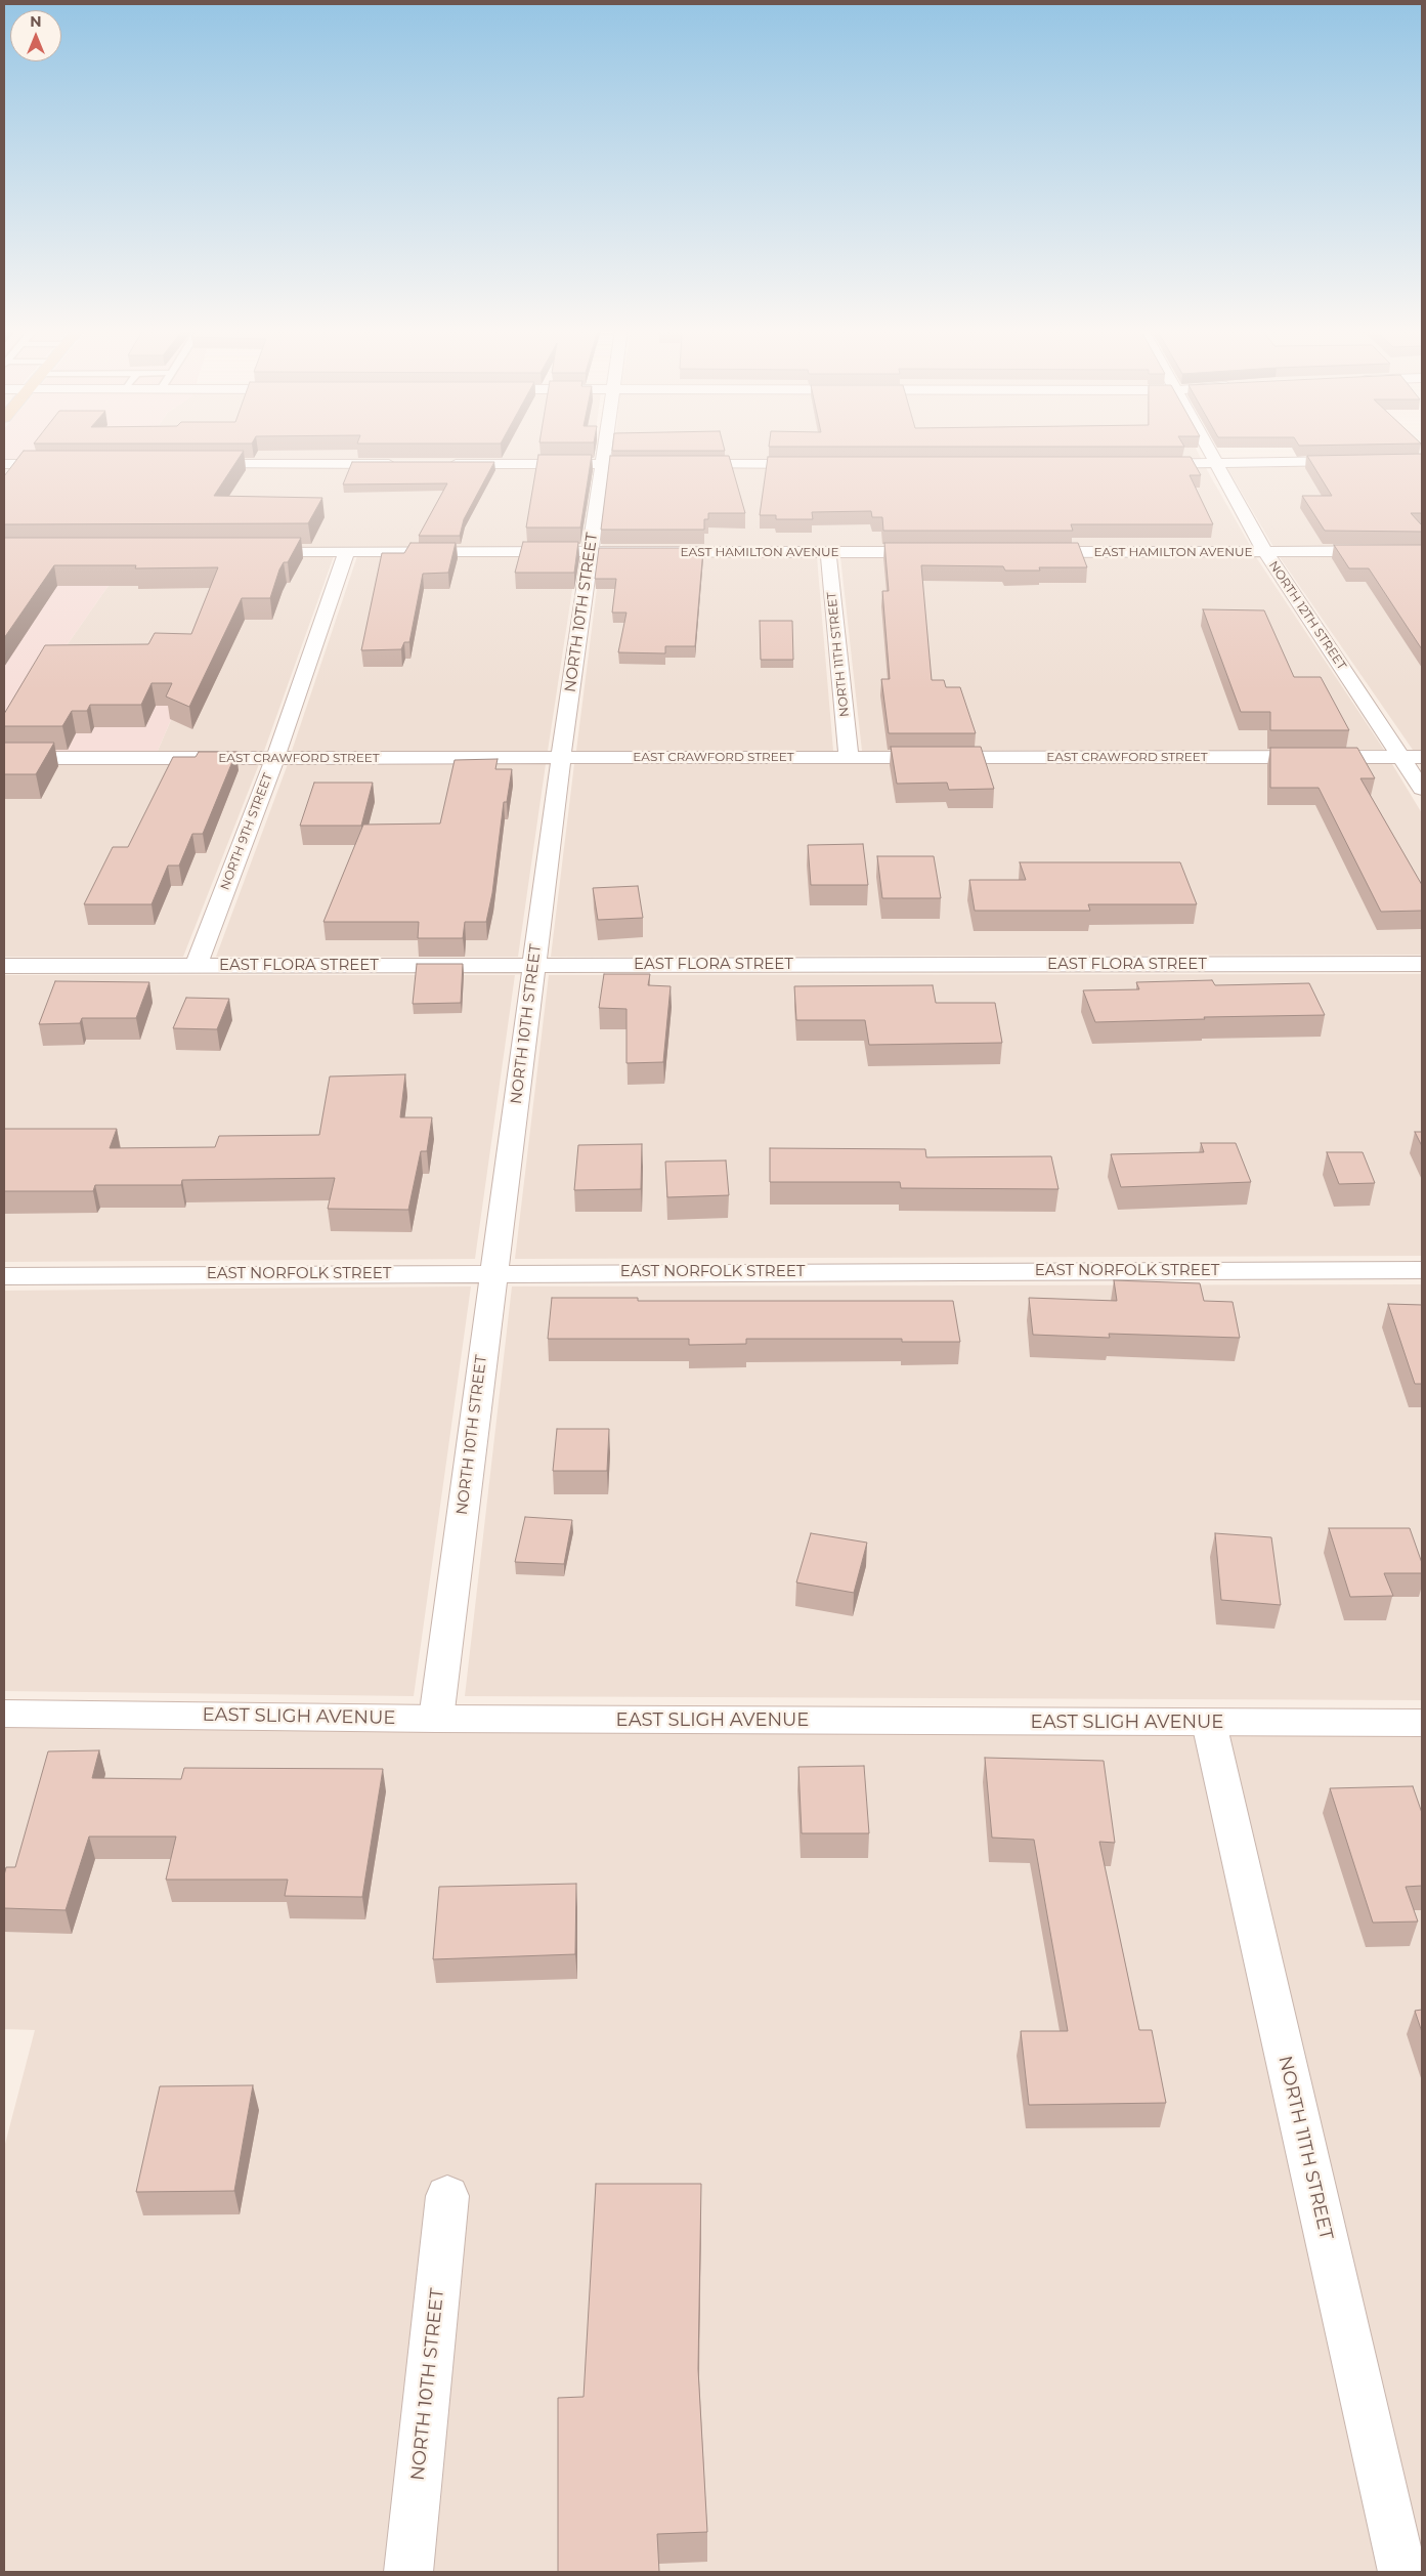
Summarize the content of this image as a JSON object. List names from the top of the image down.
{
  "streets": {
    "street": [
      "EAST HAMILTON AVENUE",
      "NORTH 10TH STREET",
      "NORTH 12TH STREET",
      "NORTH 11TH STREET",
      "EAST CRAWFORD STREET",
      "NORTH 9TH STREET",
      "EAST FLORA STREET",
      "EAST NORFOLK STREET",
      "EAST SLIGH AVENUE"
    ]
  },
  "crossings": [
    ["EAST HAMILTON AVENUE", "NORTH 10TH STREET"],
    ["EAST HAMILTON AVENUE", "NORTH 12TH STREET"],
    ["EAST HAMILTON AVENUE", "NORTH 11TH STREET"],
    ["EAST HAMILTON AVENUE", "NORTH 9TH STREET"],
    ["NORTH 10TH STREET", "EAST CRAWFORD STREET"],
    ["NORTH 10TH STREET", "EAST FLORA STREET"],
    ["NORTH 10TH STREET", "EAST NORFOLK STREET"],
    ["NORTH 10TH STREET", "EAST SLIGH AVENUE"],
    ["NORTH 12TH STREET", "EAST CRAWFORD STREET"],
    ["NORTH 11TH STREET", "EAST CRAWFORD STREET"],
    ["NORTH 11TH STREET", "EAST SLIGH AVENUE"],
    ["EAST CRAWFORD STREET", "NORTH 9TH STREET"],
    ["NORTH 9TH STREET", "EAST FLORA STREET"]
  ],
  "north": "top"
}
